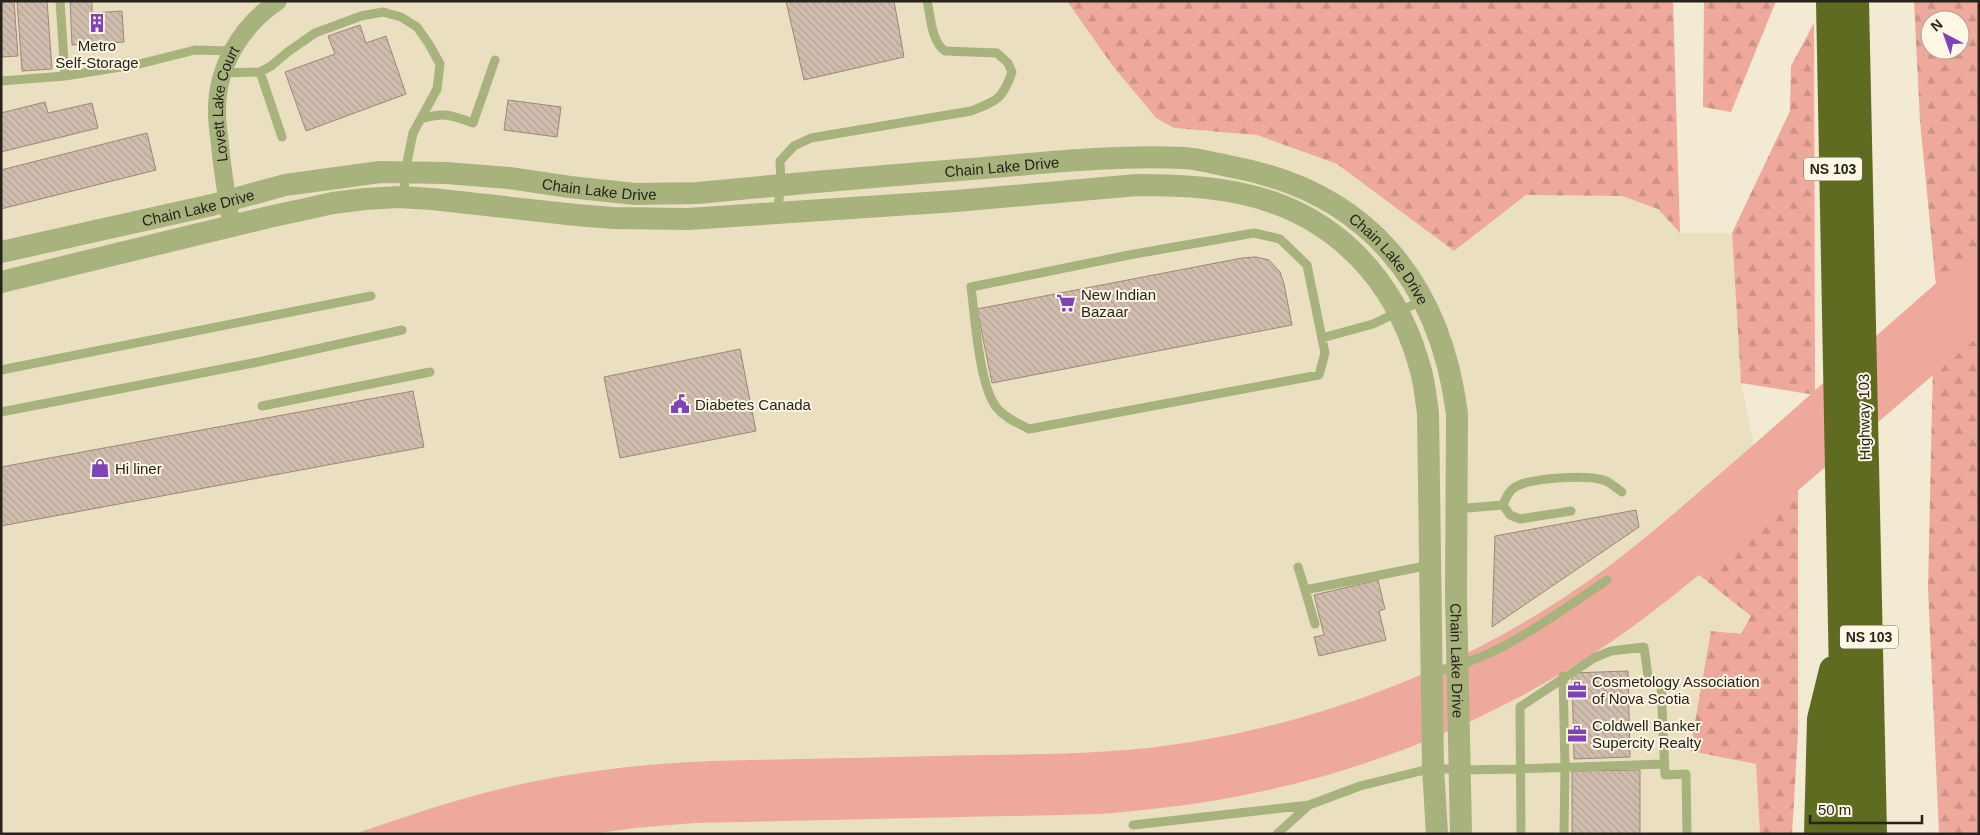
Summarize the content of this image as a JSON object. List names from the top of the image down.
{
  "streets": {
    "highway": ["NS 103", "Highway 103"],
    "street": ["Lovett Lake Court", "Chain Lake Drive"]
  },
  "crossings": [
    ["Lovett Lake Court", "Chain Lake Drive"]
  ],
  "places": {
    "building": ["Metro Self-Storage"],
    "supermarket": ["New Indian Bazaar"],
    "public building": ["Diabetes Canada"],
    "shop": ["Hi liner"],
    "office": ["Cosmetology Association of Nova Scotia", "Coldwell Banker Supercity Realty"]
  },
  "scale_bar": "50 m",
  "north": "top left"
}
